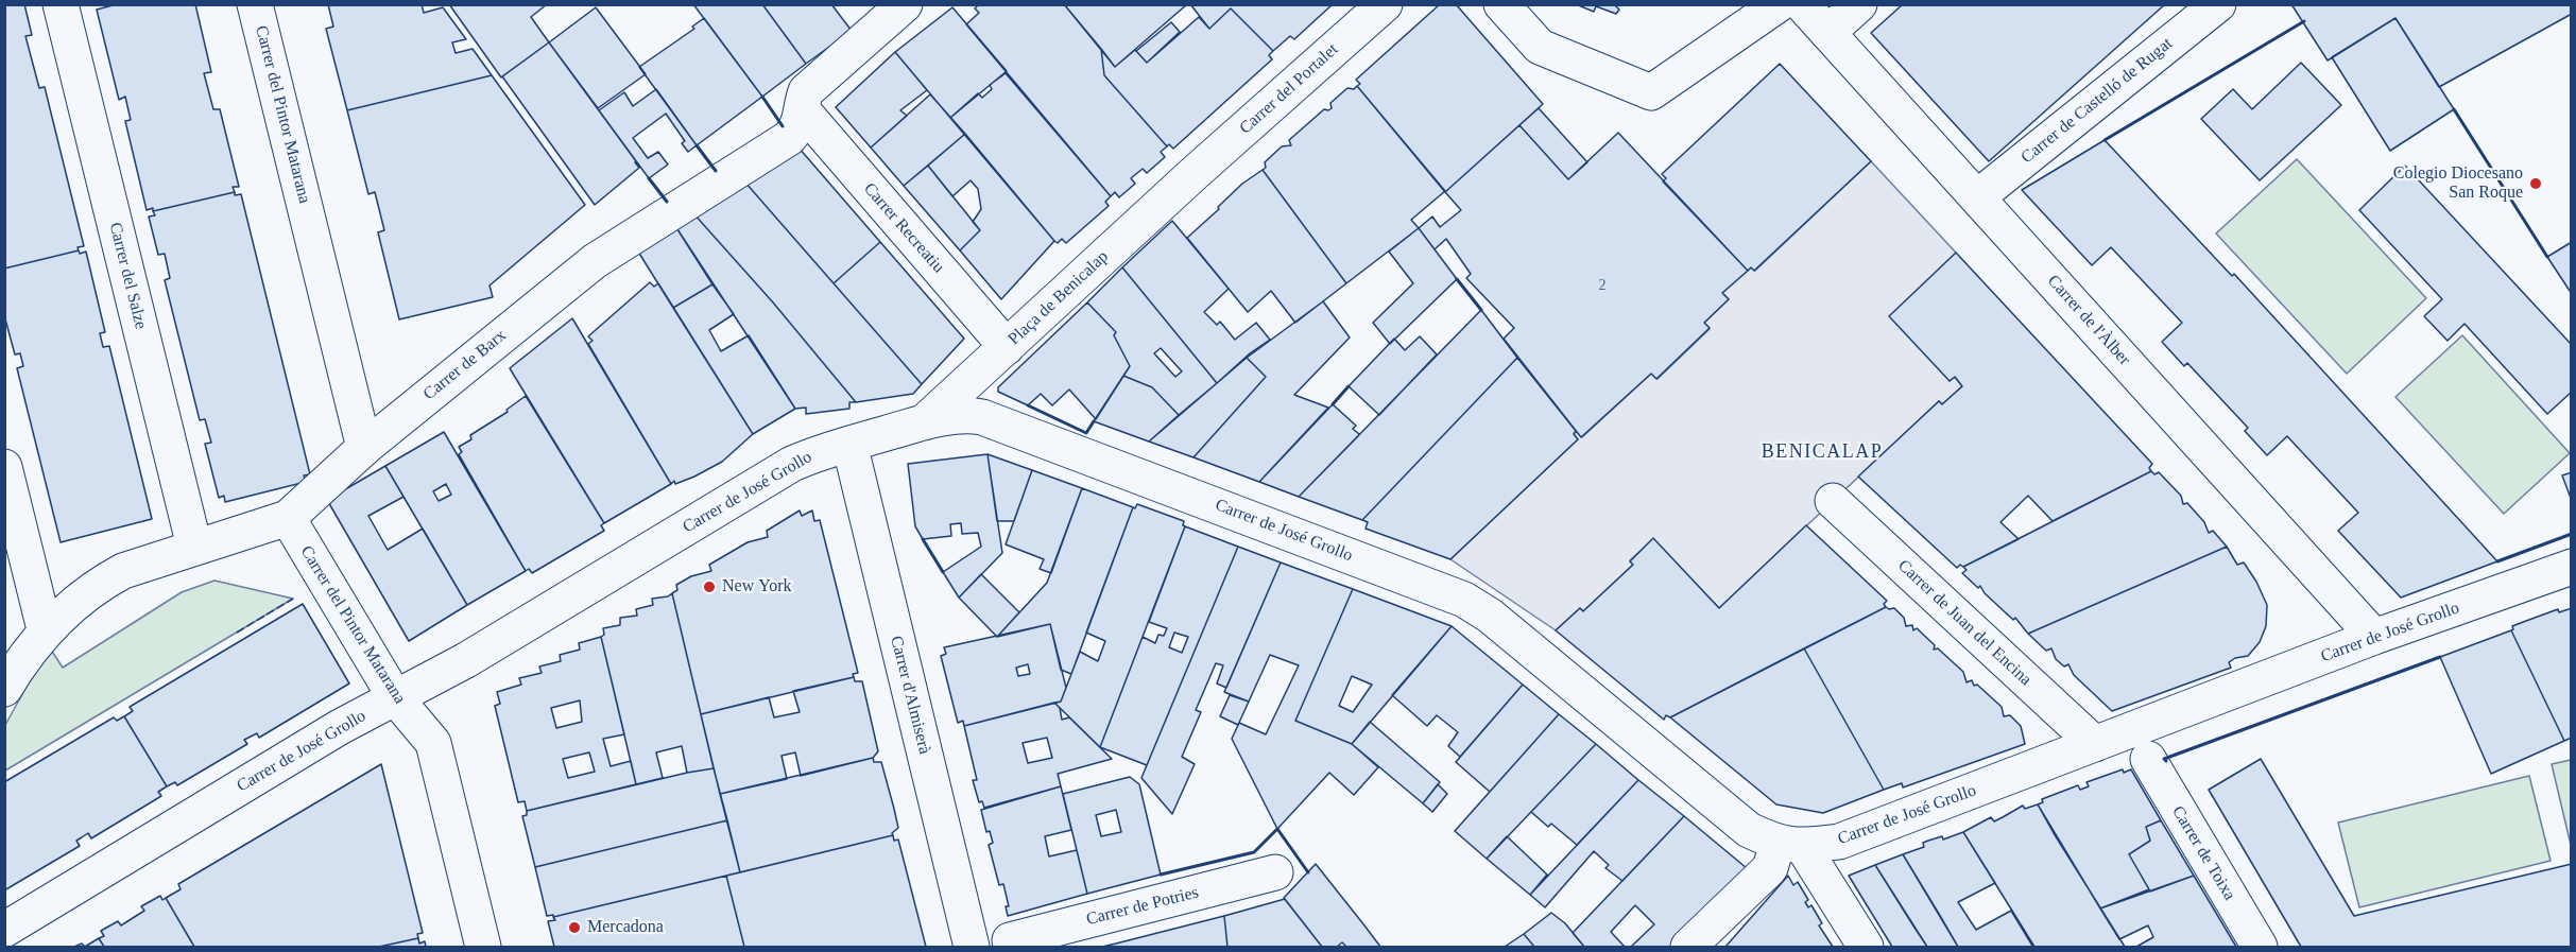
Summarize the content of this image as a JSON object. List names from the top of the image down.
{
  "streets": {
    "street": [
      "Carrer del Portalet",
      "Carrer de Castelló de Rugat",
      "Carrer del Pintor Matarana",
      "Carrer Recreatiu",
      "Carrer del Salze",
      "Plaça de Benicalap",
      "Carrer de l'Àlber",
      "Carrer de Barx",
      "Carrer de José Grollo",
      "Carrer de Juan del Encina",
      "Carrer d'Almiserà",
      "Carrer de Toixa",
      "Carrer de Potries"
    ]
  },
  "crossings": [
    ["Carrer del Portalet", "Plaça de Benicalap"],
    ["Carrer de Castelló de Rugat", "Carrer de l'Àlber"],
    ["Carrer del Pintor Matarana", "Carrer de Barx"],
    ["Carrer del Pintor Matarana", "Carrer de José Grollo"],
    ["Carrer Recreatiu", "Plaça de Benicalap"],
    ["Carrer Recreatiu", "Carrer de Barx"],
    ["Carrer del Salze", "Carrer de Barx"],
    ["Plaça de Benicalap", "Carrer de José Grollo"],
    ["Carrer de l'Àlber", "Carrer de José Grollo"],
    ["Carrer de José Grollo", "Carrer de Juan del Encina"],
    ["Carrer de José Grollo", "Carrer d'Almiserà"]
  ],
  "districts": ["BENICALAP"],
  "places": ["Colegio Diocesano San Roque", "New York", "Mercadona"],
  "house_numbers": ["2"]
}
